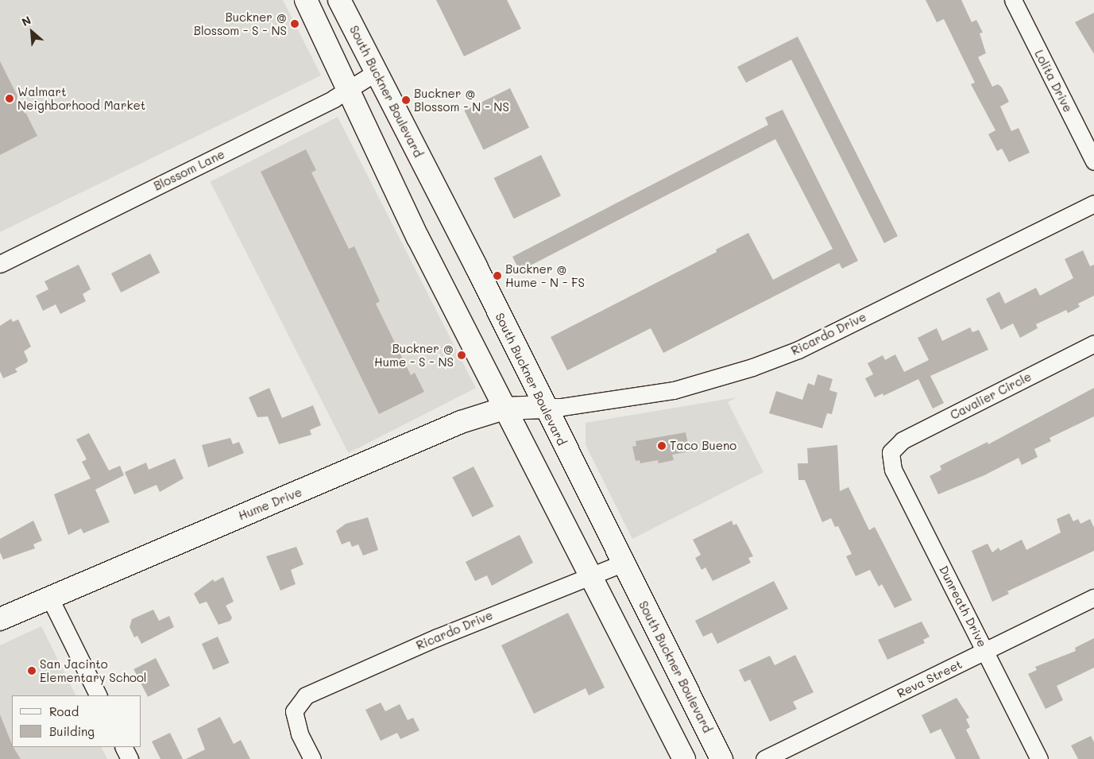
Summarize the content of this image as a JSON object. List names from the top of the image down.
{
  "streets": {
    "main road": ["South Buckner Boulevard", "Hume Drive"],
    "street": [
      "Lolita Drive",
      "Blossom Lane",
      "Ricardo Drive",
      "Cavalier Circle",
      "Dunreath Drive",
      "Reva Street"
    ]
  },
  "crossings": [
    ["South Buckner Boulevard", "Blossom Lane"],
    ["South Buckner Boulevard", "Ricardo Drive"],
    ["South Buckner Boulevard", "Hume Drive"],
    ["Ricardo Drive", "Hume Drive"],
    ["Cavalier Circle", "Dunreath Drive"],
    ["Dunreath Drive", "Reva Street"]
  ],
  "places": [
    "Buckner @ Blossom - S - NS",
    "Walmart Neighborhood Market",
    "Buckner @ Blossom - N - NS",
    "Buckner @ Hume - N - FS",
    "Buckner @ Hume - S - NS",
    "Taco Bueno",
    "San Jacinto Elementary School"
  ],
  "legend": ["Road", "Building"],
  "north": "top left"
}
